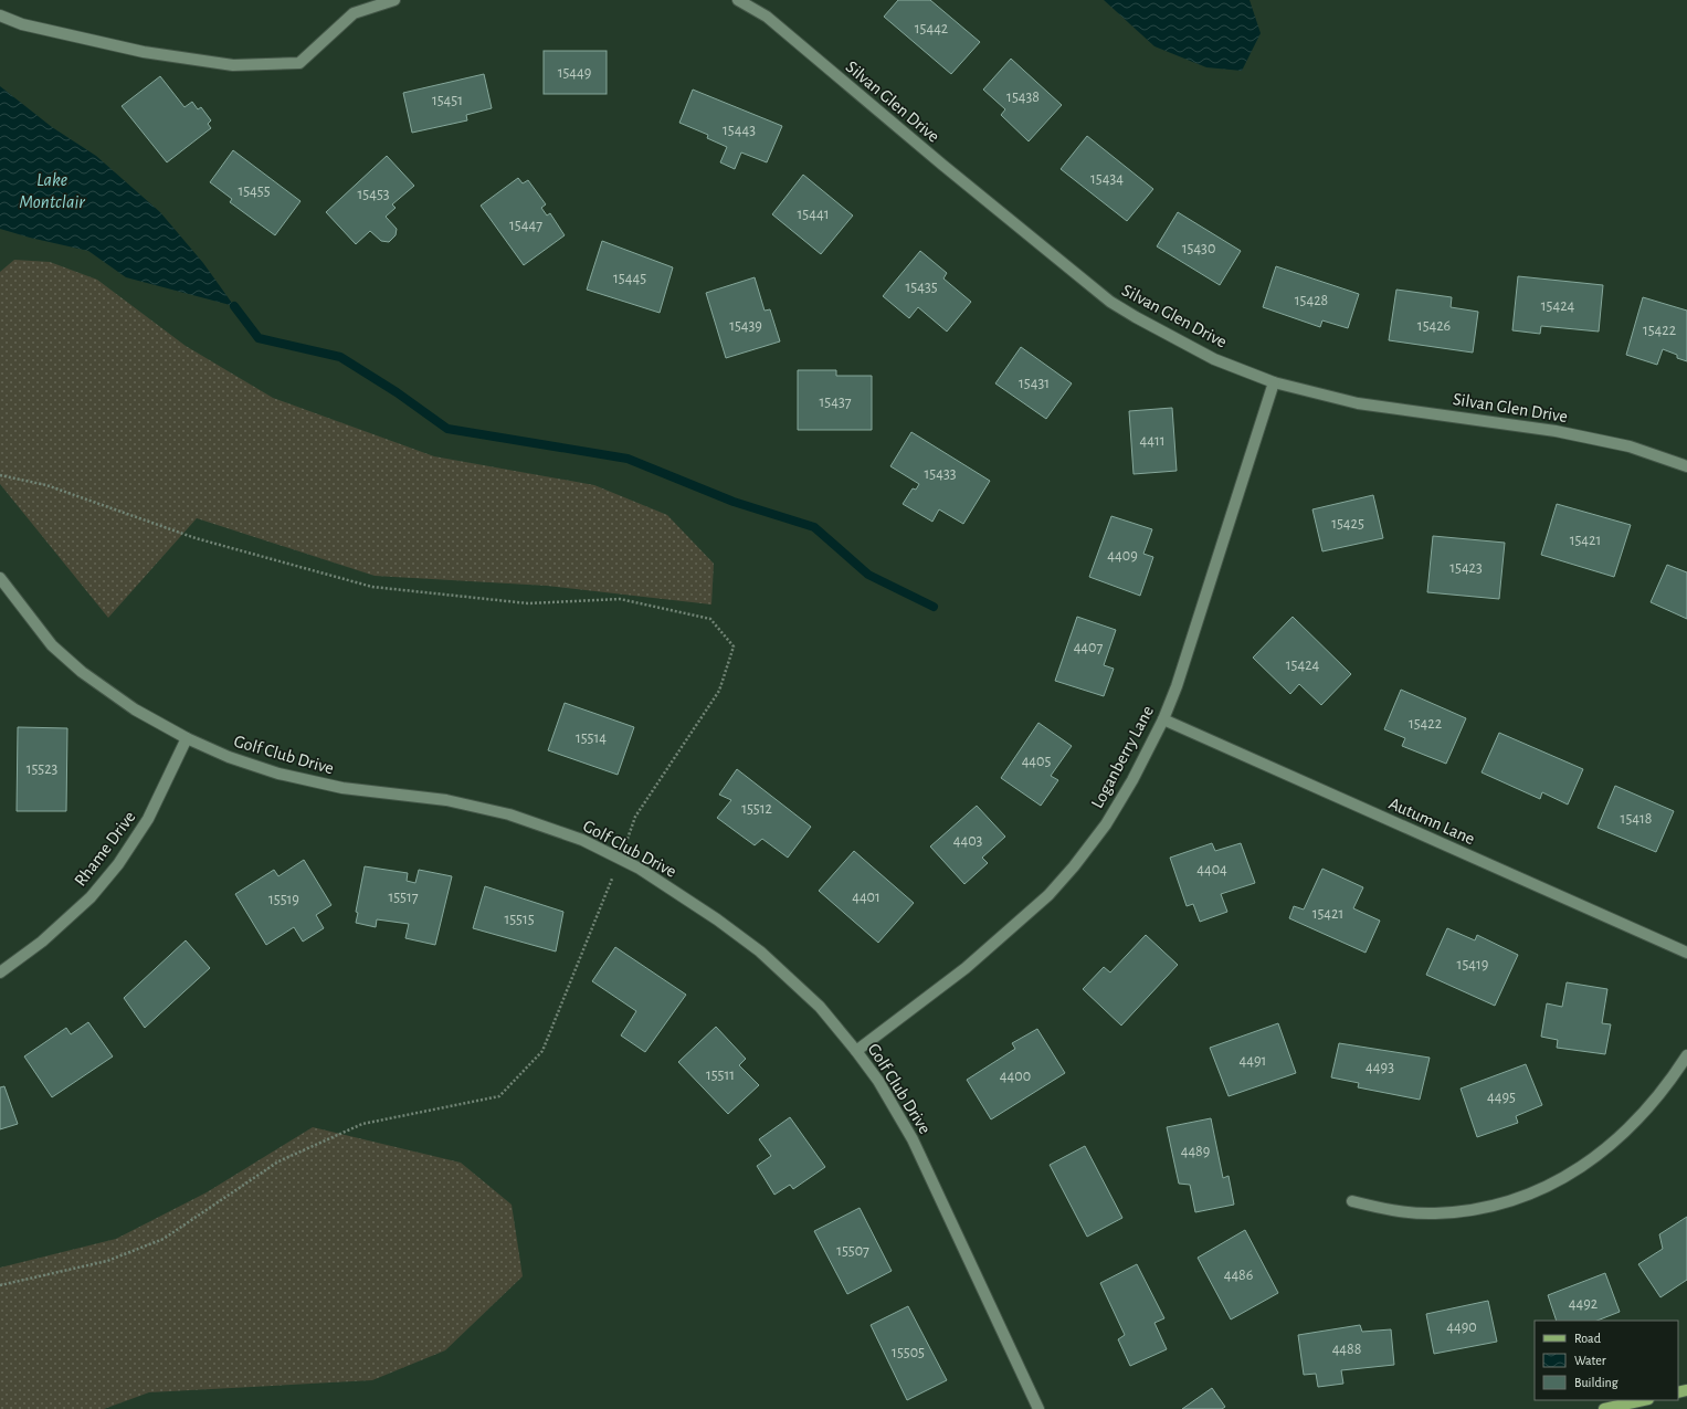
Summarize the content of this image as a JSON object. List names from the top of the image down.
{
  "streets": {
    "street": [
      "Silvan Glen Drive",
      "Golf Club Drive",
      "Loganberry Lane",
      "Autumn Lane",
      "Rhame Drive"
    ]
  },
  "crossings": [
    ["Silvan Glen Drive", "Loganberry Lane"],
    ["Golf Club Drive", "Loganberry Lane"],
    ["Golf Club Drive", "Rhame Drive"],
    ["Loganberry Lane", "Autumn Lane"]
  ],
  "water": ["Lake Montclair"],
  "house_numbers": [
    "15442",
    "15449",
    "15438",
    "15451",
    "15443",
    "15434",
    "15455",
    "15453",
    "15441",
    "15447",
    "15430",
    "15445",
    "15435",
    "15428",
    "15424",
    "15439",
    "15426",
    "15422",
    "15431",
    "15437",
    "4411",
    "15433",
    "15425",
    "15421",
    "4409",
    "15423",
    "4407",
    "15424",
    "15422",
    "15514",
    "4405",
    "15523",
    "15512",
    "15418",
    "4403",
    "4404",
    "15517",
    "4401",
    "15519",
    "15421",
    "15515",
    "15419",
    "4491",
    "4493",
    "15511",
    "4400",
    "4495",
    "4489",
    "15507",
    "4486",
    "4492",
    "4490",
    "4488",
    "15505"
  ],
  "legend": ["Road", "Water", "Building"]
}
